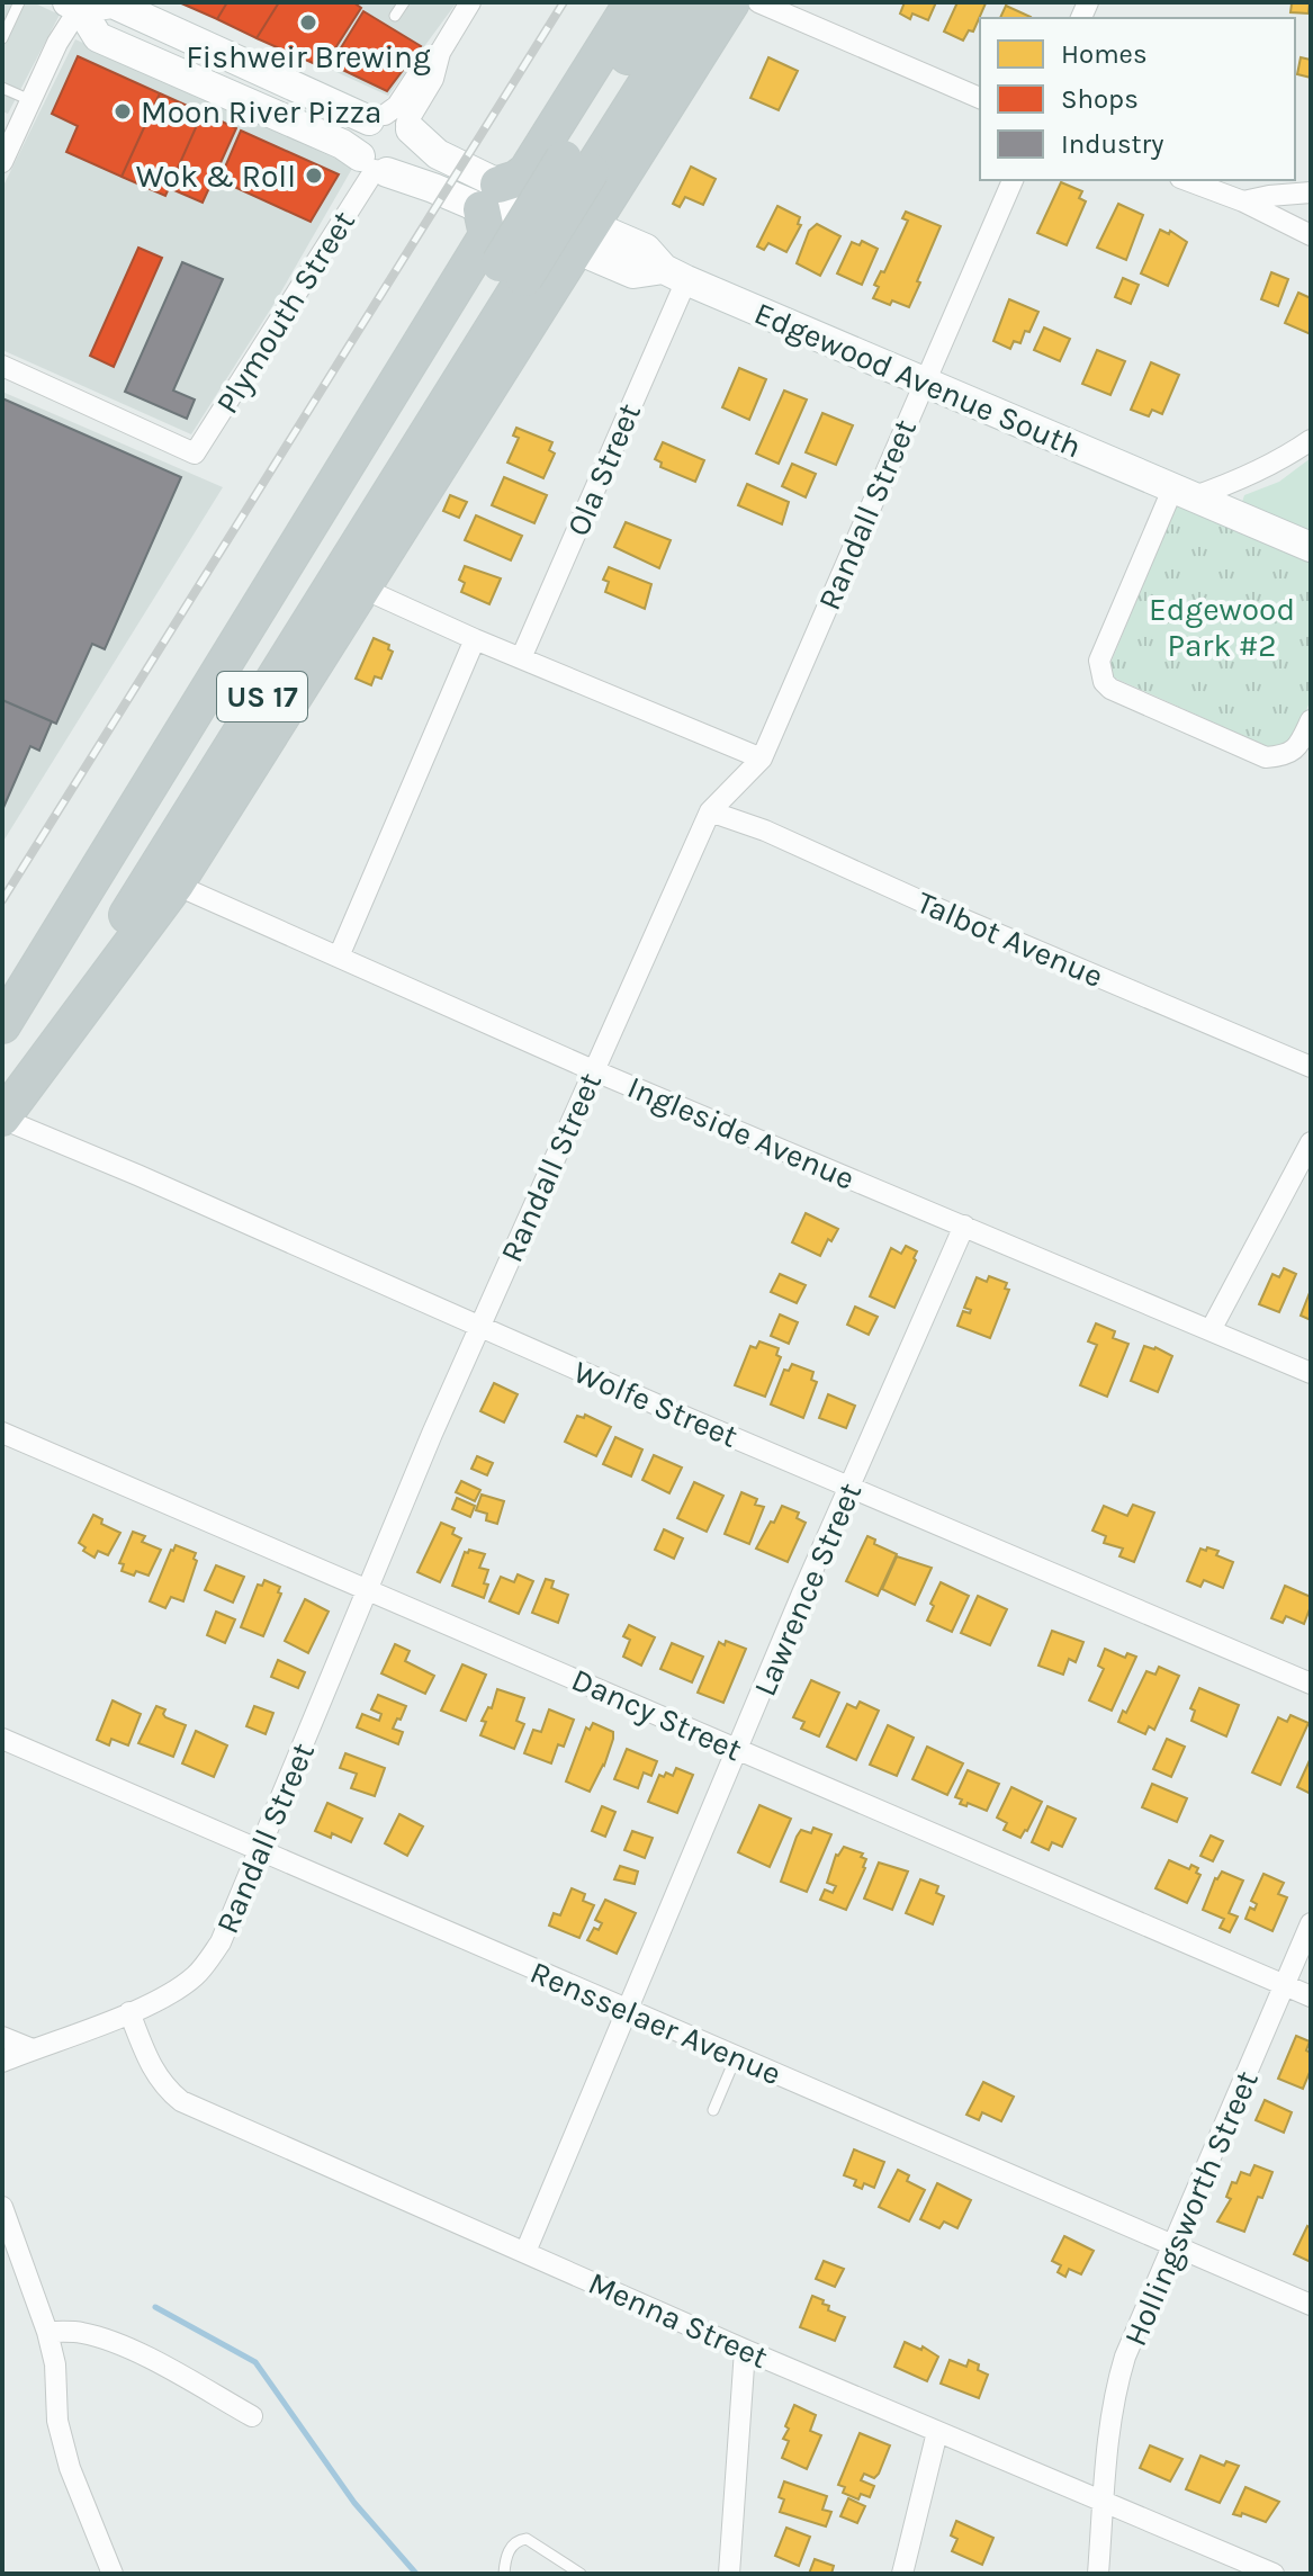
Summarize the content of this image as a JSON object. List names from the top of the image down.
{
  "streets": {
    "highway": ["US 17"],
    "main road": ["Edgewood Avenue South"],
    "street": [
      "Plymouth Street",
      "Ola Street",
      "Randall Street",
      "Talbot Avenue",
      "Ingleside Avenue",
      "Wolfe Street",
      "Lawrence Street",
      "Dancy Street",
      "Rensselaer Avenue",
      "Hollingsworth Street",
      "Menna Street"
    ]
  },
  "crossings": [
    ["Plymouth Street", "Edgewood Avenue South"],
    ["Edgewood Avenue South", "Ola Street"],
    ["Edgewood Avenue South", "Randall Street"],
    ["Randall Street", "Talbot Avenue"],
    ["Randall Street", "Ingleside Avenue"],
    ["Randall Street", "Wolfe Street"],
    ["Randall Street", "Dancy Street"],
    ["Randall Street", "Rensselaer Avenue"],
    ["Randall Street", "Menna Street"],
    ["US 17", "Wolfe Street"],
    ["Ingleside Avenue", "Lawrence Street"],
    ["Wolfe Street", "Lawrence Street"],
    ["Lawrence Street", "Dancy Street"],
    ["Lawrence Street", "Rensselaer Avenue"],
    ["Lawrence Street", "Menna Street"],
    ["Dancy Street", "Hollingsworth Street"],
    ["Rensselaer Avenue", "Hollingsworth Street"],
    ["Hollingsworth Street", "Menna Street"]
  ],
  "parks": ["Edgewood Park #2"],
  "places": ["Fishweir Brewing", "Moon River Pizza", "Wok & Roll"],
  "legend": ["Homes", "Shops", "Industry"]
}
